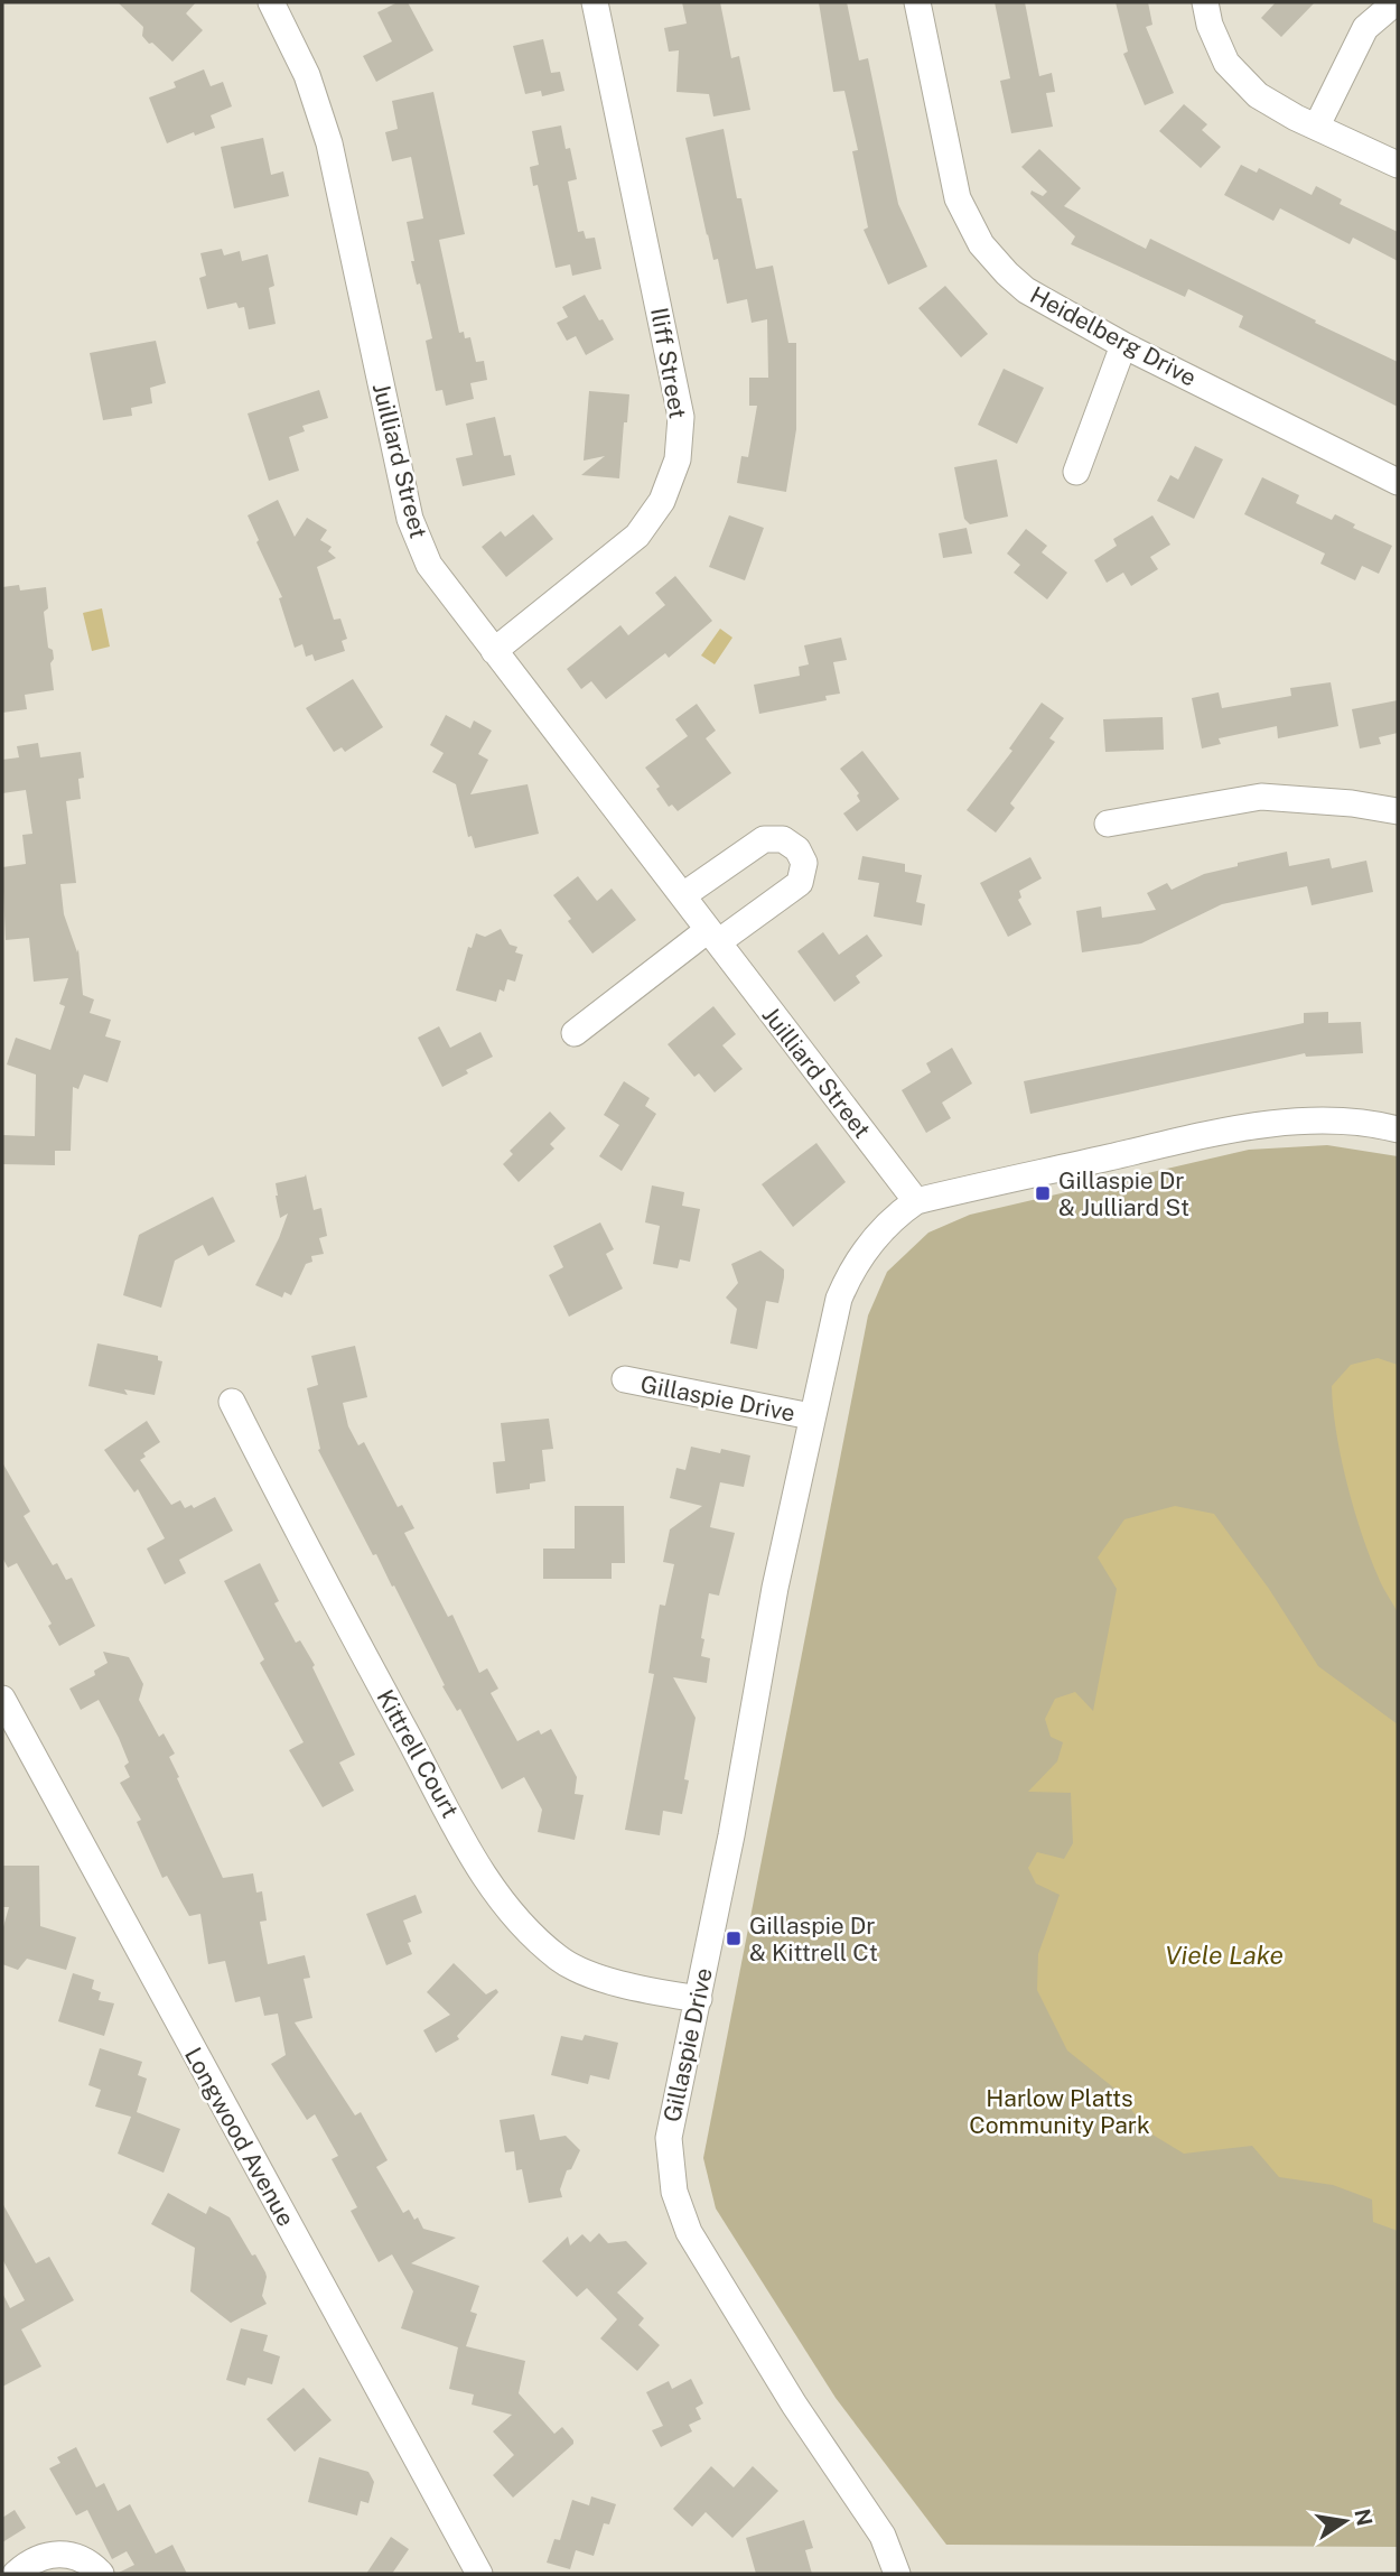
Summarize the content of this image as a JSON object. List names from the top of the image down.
{
  "streets": {
    "street": [
      "Heidelberg Drive",
      "Iliff Street",
      "Juilliard Street",
      "Gillaspie Drive",
      "Kittrell Court",
      "Longwood Avenue"
    ]
  },
  "crossings": [
    ["Iliff Street", "Juilliard Street"],
    ["Juilliard Street", "Gillaspie Drive"],
    ["Gillaspie Drive", "Kittrell Court"]
  ],
  "water": ["Viele Lake"],
  "parks": ["Harlow Platts Community Park"],
  "places": {
    "transit": ["Gillaspie Dr & Julliard St", "Gillaspie Dr & Kittrell Ct"]
  },
  "north": "right"
}
